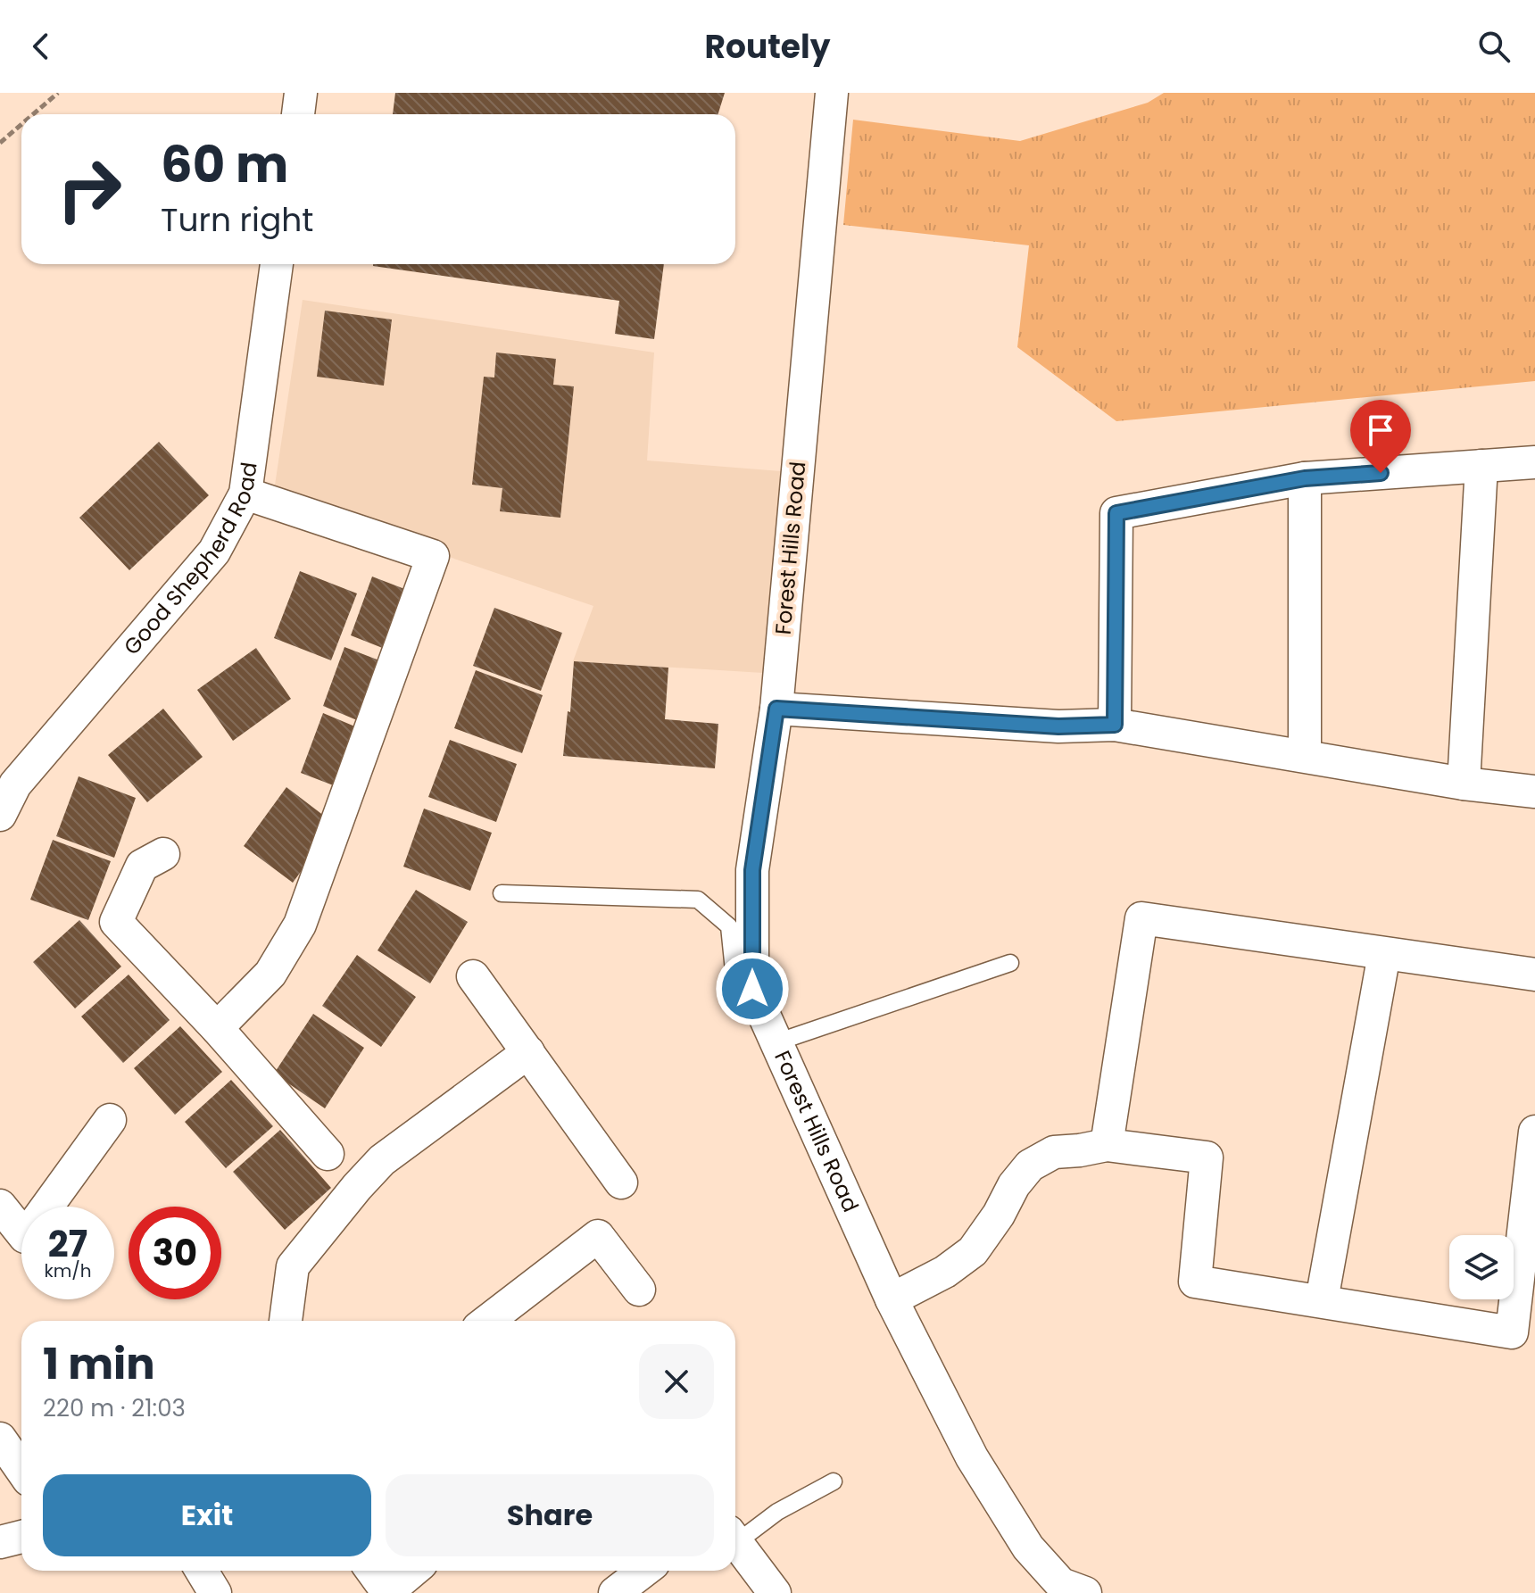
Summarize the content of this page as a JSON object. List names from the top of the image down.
{
  "streets": {
    "street": ["Forest Hills Road", "Good Shepherd Road"]
  },
  "page": {
    "header": "Routely",
    "turn": ["60 m", "Turn right"],
    "speed": "27 km/h",
    "limit": "30",
    "heading": ["1 min", "220 m · 21:03"],
    "buttons": ["Exit", "Share"]
  }
}
